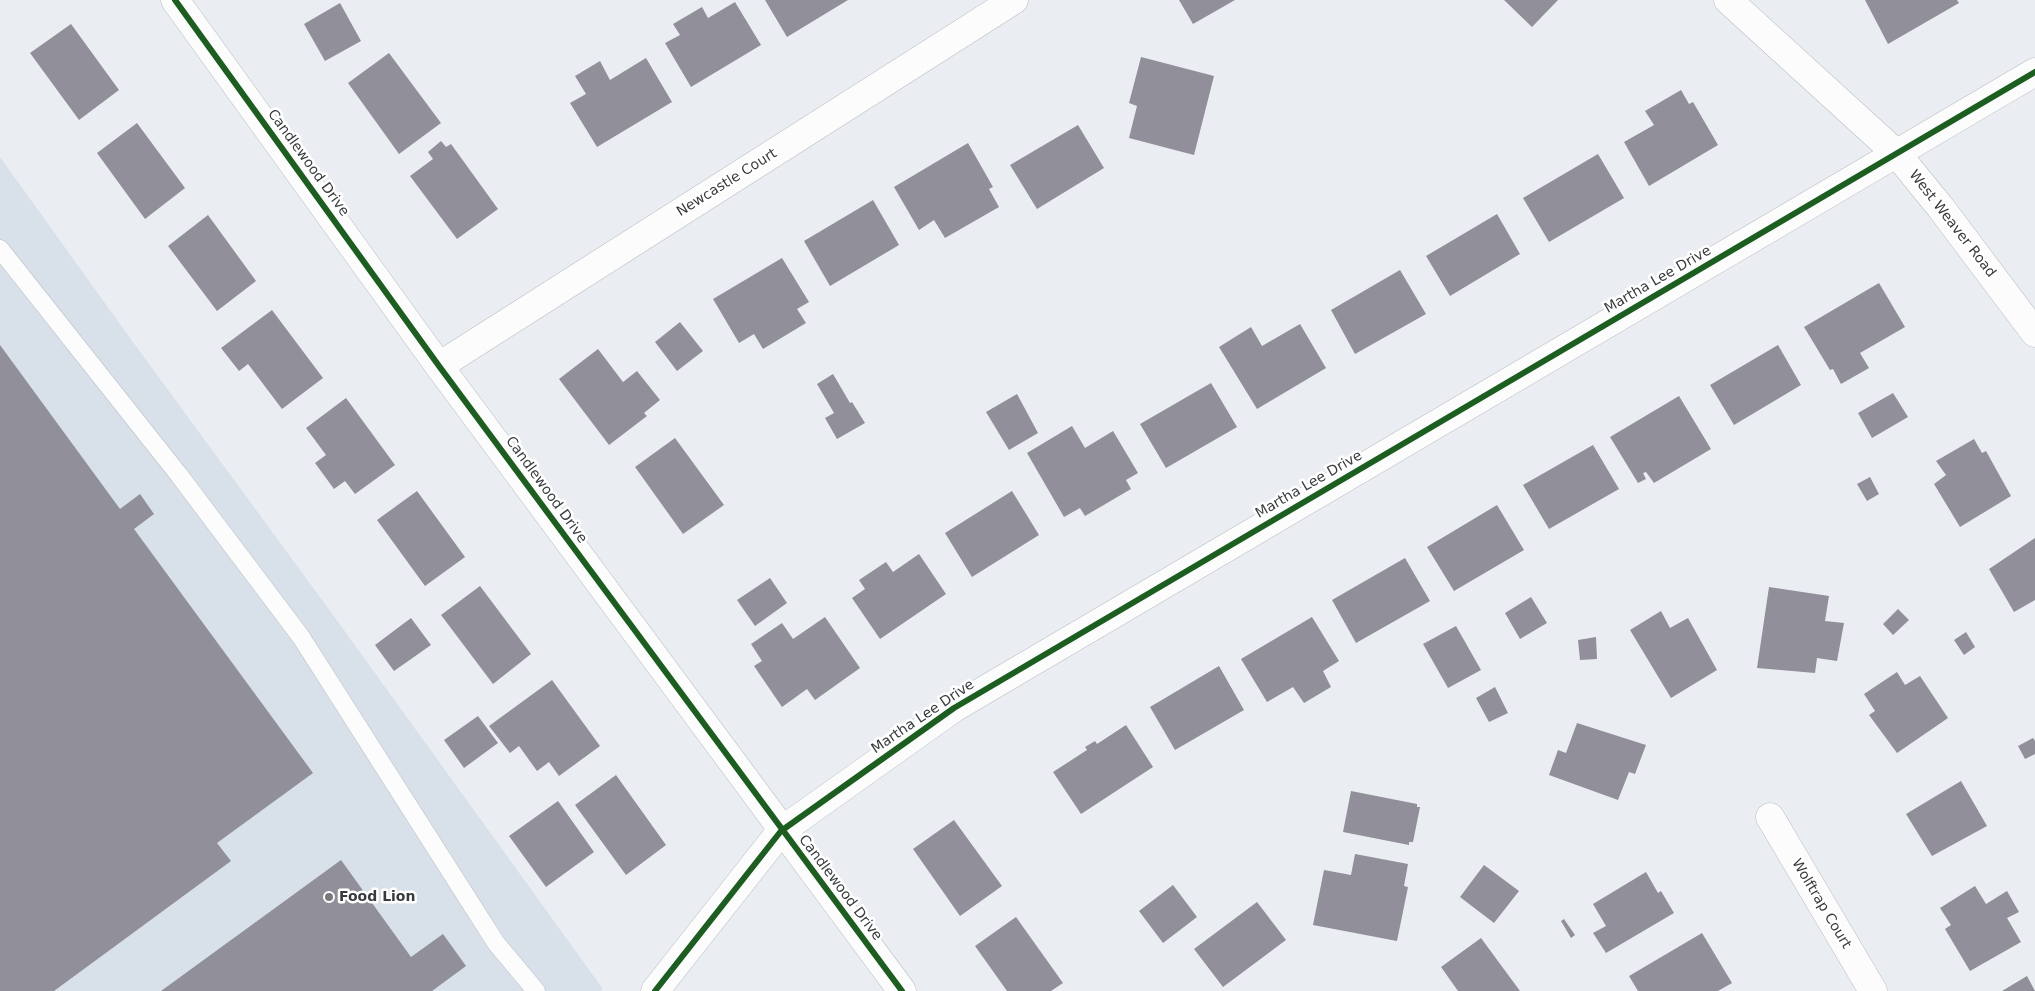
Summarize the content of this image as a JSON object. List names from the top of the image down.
{
  "streets": {
    "street": [
      "Candlewood Drive",
      "Newcastle Court",
      "West Weaver Road",
      "Martha Lee Drive",
      "Wolftrap Court"
    ]
  },
  "crossings": [
    ["Candlewood Drive", "Newcastle Court"],
    ["Candlewood Drive", "Martha Lee Drive"],
    ["West Weaver Road", "Martha Lee Drive"]
  ],
  "places": ["Food Lion"]
}
